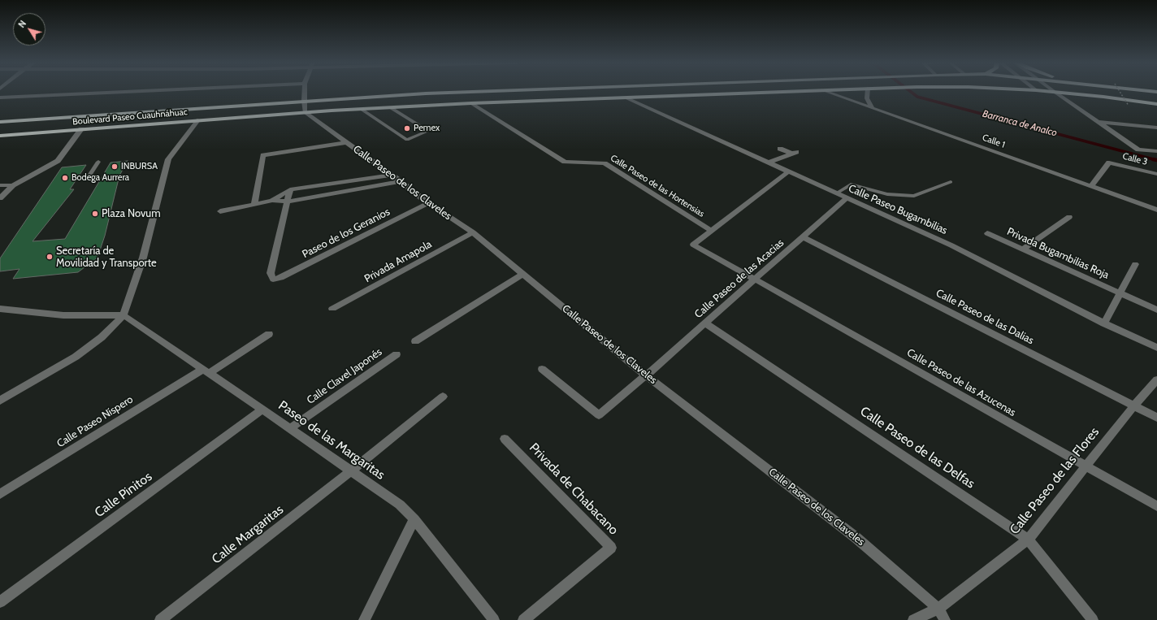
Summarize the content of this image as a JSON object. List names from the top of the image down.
{
  "streets": {
    "main road": ["Boulevard Paseo Cuauhnáhuac"],
    "street": [
      "Calle 1",
      "Calle 3",
      "Calle Paseo de los Claveles",
      "Calle Paseo de las Hortensias",
      "Calle Paseo Bugambilias",
      "Paseo de los Geranios",
      "Privada Bugambilias Roja",
      "Privada Amapola",
      "Calle Paseo de las Acacias",
      "Calle Paseo de las Dalias",
      "Calle Clavel Japonés",
      "Calle Paseo de las Azucenas",
      "Calle Paseo Níspero",
      "Paseo de las Margaritas",
      "Calle Paseo de las Delfas",
      "Calle Paseo de las Flores",
      "Privada de Chabacano",
      "Calle Pinitos",
      "Calle Margaritas"
    ]
  },
  "crossings": [
    ["Boulevard Paseo Cuauhnáhuac", "Calle Paseo de los Claveles"],
    ["Boulevard Paseo Cuauhnáhuac", "Calle Paseo de las Hortensias"],
    ["Boulevard Paseo Cuauhnáhuac", "Calle Paseo Bugambilias"],
    ["Calle 1", "Calle 3"],
    ["Calle Paseo de los Claveles", "Paseo de los Geranios"],
    ["Calle Paseo de los Claveles", "Privada Amapola"],
    ["Calle Paseo de los Claveles", "Calle Paseo de las Acacias"],
    ["Calle Paseo de los Claveles", "Calle Paseo de las Flores"],
    ["Calle Paseo de las Hortensias", "Calle Paseo de las Azucenas"],
    ["Calle Paseo Bugambilias", "Calle Paseo de las Acacias"],
    ["Calle Paseo de las Acacias", "Calle Paseo de las Dalias"],
    ["Calle Paseo de las Acacias", "Calle Paseo de las Azucenas"],
    ["Calle Paseo de las Acacias", "Calle Paseo de las Delfas"],
    ["Calle Paseo de las Dalias", "Calle Paseo de las Flores"],
    ["Calle Clavel Japonés", "Paseo de las Margaritas"],
    ["Calle Paseo de las Azucenas", "Calle Paseo de las Flores"],
    ["Calle Paseo Níspero", "Paseo de las Margaritas"],
    ["Paseo de las Margaritas", "Calle Pinitos"],
    ["Paseo de las Margaritas", "Calle Margaritas"],
    ["Calle Paseo de las Delfas", "Calle Paseo de las Flores"]
  ],
  "water": ["Barranca de Analco"],
  "places": [
    "Pemex",
    "INBURSA",
    "Bodega Aurrera",
    "Plaza Novum",
    "Secretaría de Movilidad y Transporte"
  ],
  "north": "top left"
}
